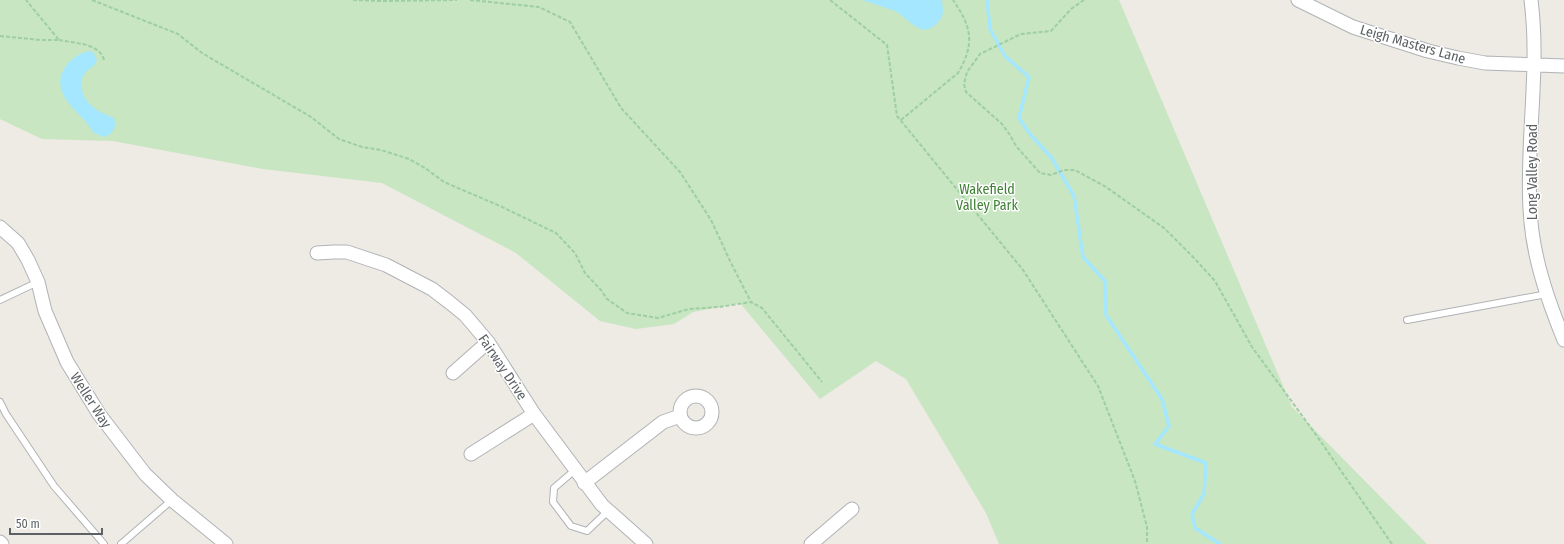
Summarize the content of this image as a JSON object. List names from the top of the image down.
{
  "streets": {
    "street": [
      "Leigh Masters Lane",
      "Long Valley Road",
      "Fairway Drive",
      "Weller Way"
    ]
  },
  "crossings": [
    ["Leigh Masters Lane", "Long Valley Road"]
  ],
  "parks": ["Wakefield Valley Park"],
  "scale_bar": "50 m"
}
